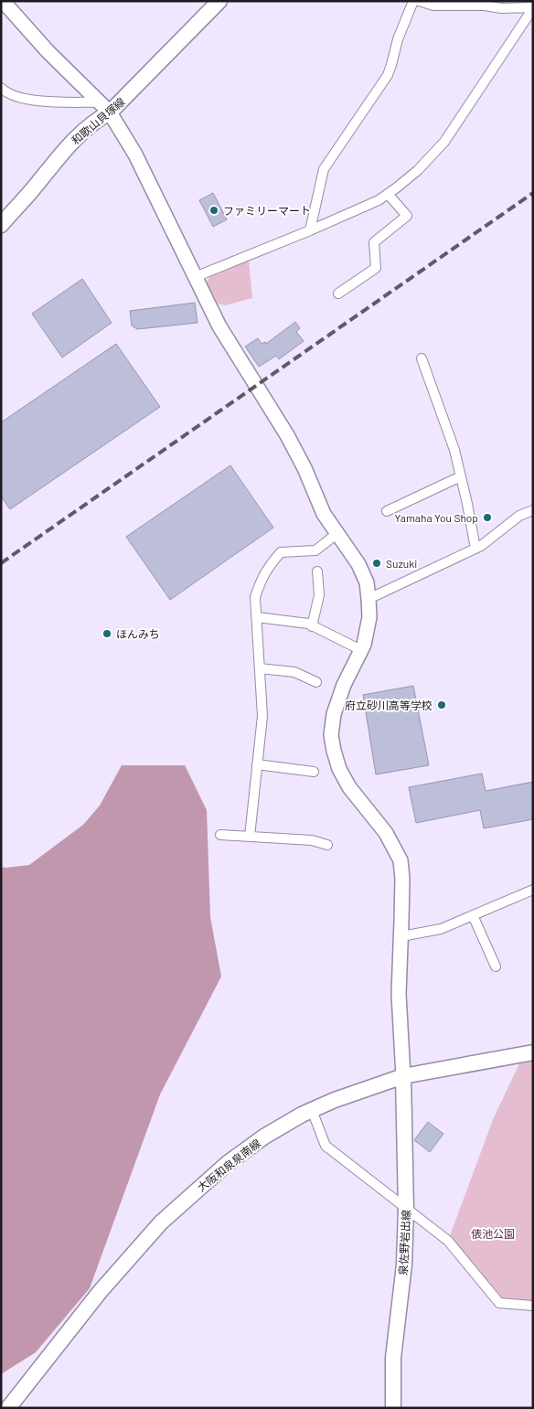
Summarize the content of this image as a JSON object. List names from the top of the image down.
{
  "streets": {
    "main road": ["和歌山貝塚線", "大阪和泉泉南線", "泉佐野岩出線"]
  },
  "crossings": [
    ["大阪和泉泉南線", "泉佐野岩出線"]
  ],
  "parks": ["俵池公園"],
  "places": [
    "ファミリーマート",
    "Yamaha You Shop",
    "Suzuki",
    "ほんみち",
    "府立砂川高等学校"
  ]
}
